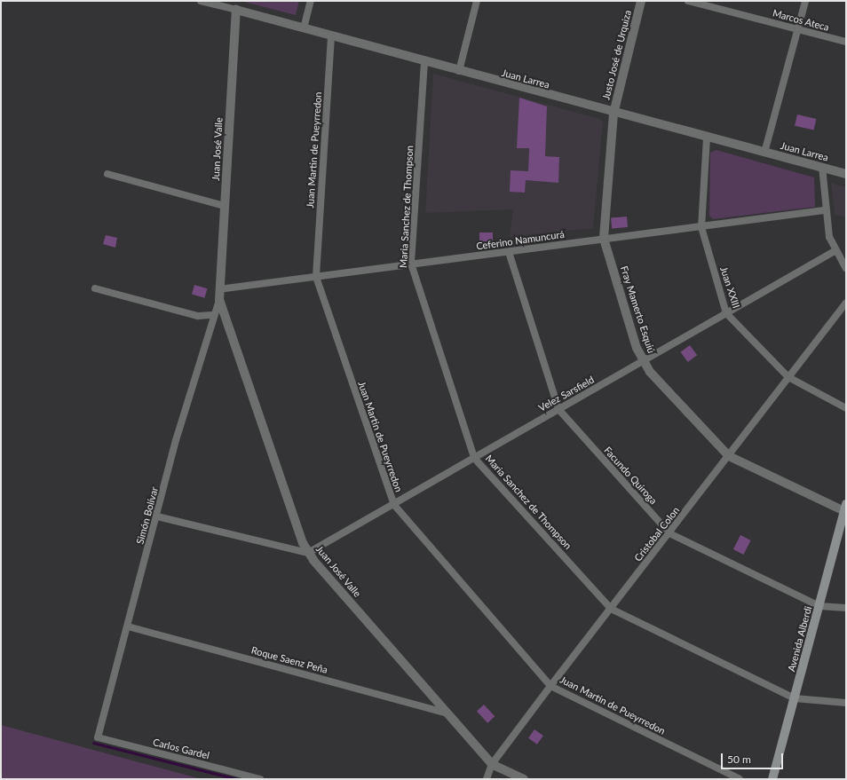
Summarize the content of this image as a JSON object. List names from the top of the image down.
{
  "streets": {
    "main road": ["Avenida Alberdi"],
    "street": [
      "Marcos Ateca",
      "Justo José de Urquiza",
      "Juan Larrea",
      "Juan José Valle",
      "Juan Martin de Pueyrredon",
      "Maria Sanchez de Thompson",
      "Ceferino Namuncurá",
      "Juan XXIII",
      "Fray Mamerto Esquiú",
      "Velez Sarsfield",
      "Facundo Quiroga",
      "Simón Bolívar",
      "Cristobal Colon",
      "Roque Saenz Peña",
      "Carlos Gardel"
    ]
  },
  "crossings": [
    ["Justo José de Urquiza", "Juan Larrea"],
    ["Justo José de Urquiza", "Fray Mamerto Esquiú"],
    ["Juan Larrea", "Juan José Valle"],
    ["Juan Larrea", "Juan Martin de Pueyrredon"],
    ["Juan Larrea", "Maria Sanchez de Thompson"],
    ["Juan Larrea", "Juan XXIII"],
    ["Juan Larrea", "Fray Mamerto Esquiú"],
    ["Juan José Valle", "Ceferino Namuncurá"],
    ["Juan José Valle", "Velez Sarsfield"],
    ["Juan José Valle", "Simón Bolívar"],
    ["Juan José Valle", "Cristobal Colon"],
    ["Juan José Valle", "Roque Saenz Peña"],
    ["Juan Martin de Pueyrredon", "Ceferino Namuncurá"],
    ["Juan Martin de Pueyrredon", "Velez Sarsfield"],
    ["Juan Martin de Pueyrredon", "Cristobal Colon"],
    ["Maria Sanchez de Thompson", "Ceferino Namuncurá"],
    ["Maria Sanchez de Thompson", "Velez Sarsfield"],
    ["Maria Sanchez de Thompson", "Cristobal Colon"],
    ["Maria Sanchez de Thompson", "Avenida Alberdi"],
    ["Ceferino Namuncurá", "Juan XXIII"],
    ["Ceferino Namuncurá", "Fray Mamerto Esquiú"],
    ["Ceferino Namuncurá", "Facundo Quiroga"],
    ["Juan XXIII", "Velez Sarsfield"],
    ["Juan XXIII", "Cristobal Colon"],
    ["Fray Mamerto Esquiú", "Velez Sarsfield"],
    ["Fray Mamerto Esquiú", "Cristobal Colon"],
    ["Fray Mamerto Esquiú", "Avenida Alberdi"],
    ["Velez Sarsfield", "Facundo Quiroga"],
    ["Facundo Quiroga", "Cristobal Colon"],
    ["Facundo Quiroga", "Avenida Alberdi"],
    ["Simón Bolívar", "Roque Saenz Peña"],
    ["Simón Bolívar", "Carlos Gardel"]
  ],
  "scale_bar": "50 m"
}
